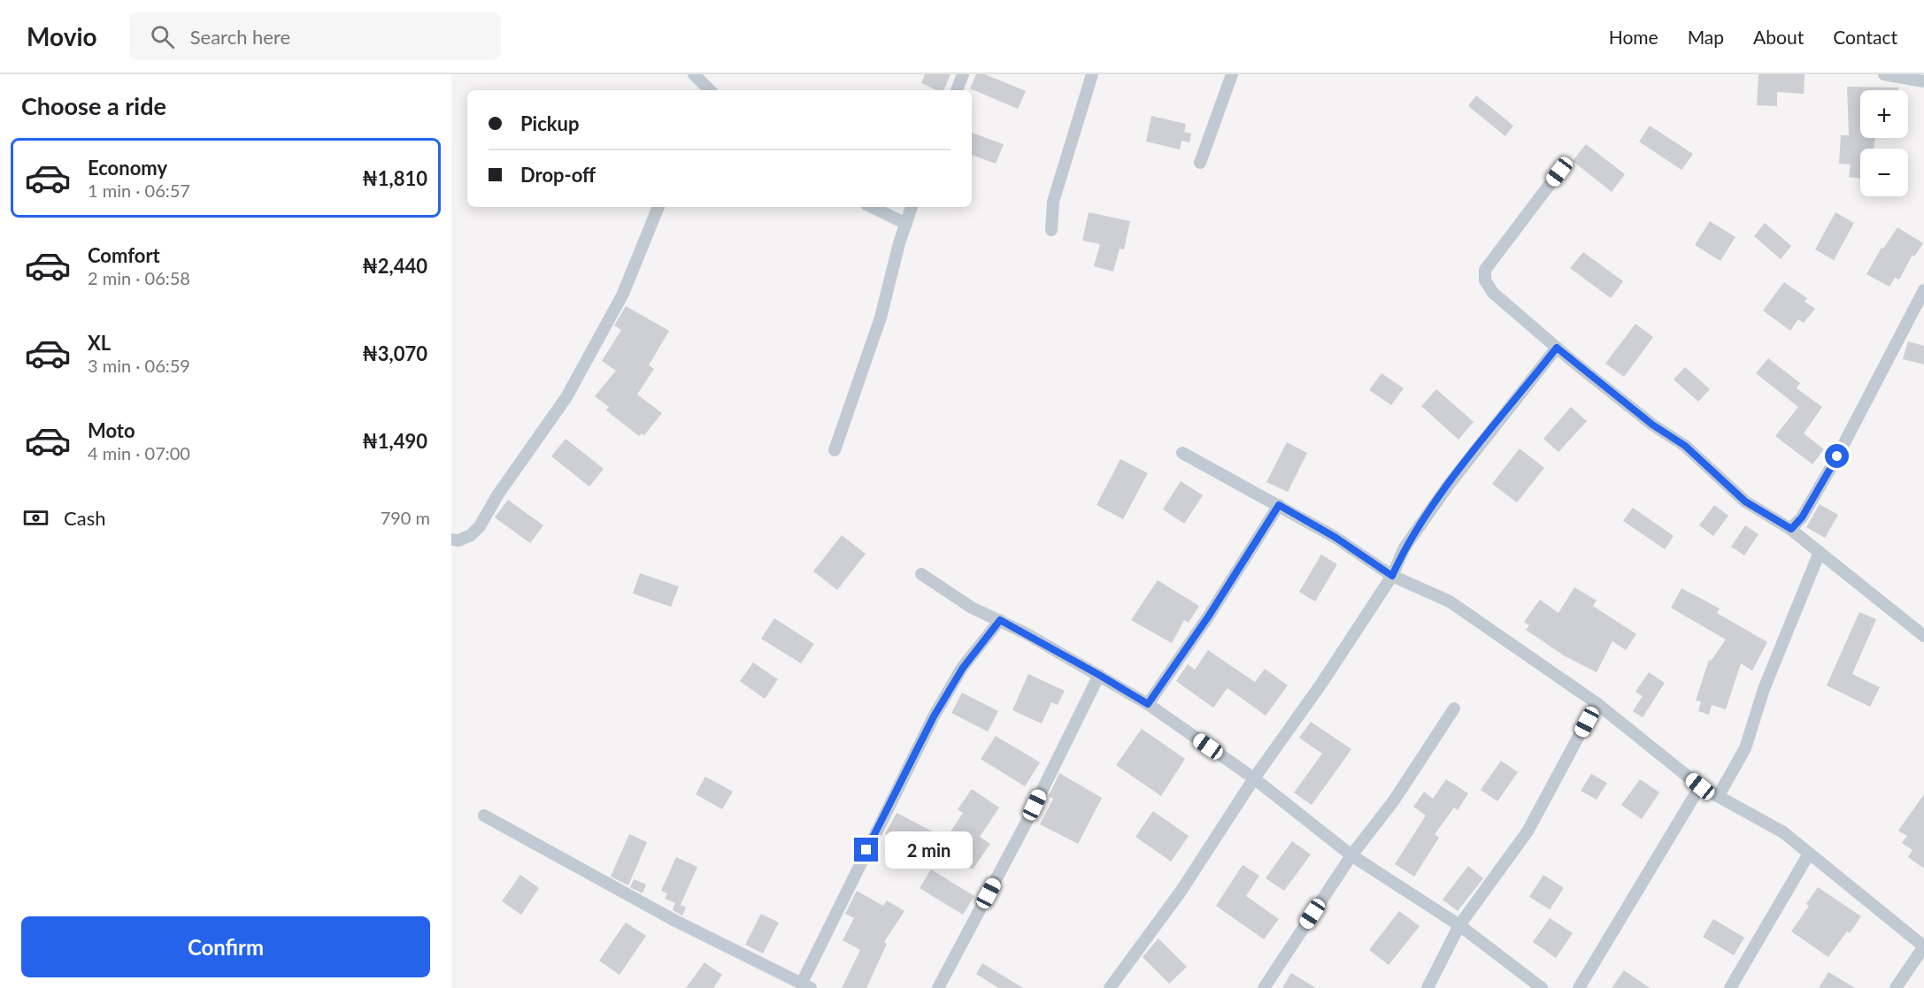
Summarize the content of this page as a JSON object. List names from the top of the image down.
{
  "page": {
    "header": "Movio",
    "search": "Search here",
    "nav": [
      "Home",
      "Map",
      "About",
      "Contact"
    ],
    "heading": "Choose a ride",
    "map_buttons": ["+", "−"],
    "banner": ["Pickup", "Drop-off"],
    "list": [
      {
        "name": "Economy",
        "note": "1 min · 06:57",
        "value": "₦1,810"
      },
      {
        "name": "Comfort",
        "note": "2 min · 06:58",
        "value": "₦2,440"
      },
      {
        "name": "XL",
        "note": "3 min · 06:59",
        "value": "₦3,070"
      },
      {
        "name": "Moto",
        "note": "4 min · 07:00",
        "value": "₦1,490"
      }
    ],
    "pay": ["Cash", "790 m"],
    "bubble": "2 min",
    "buttons": "Confirm"
  }
}
